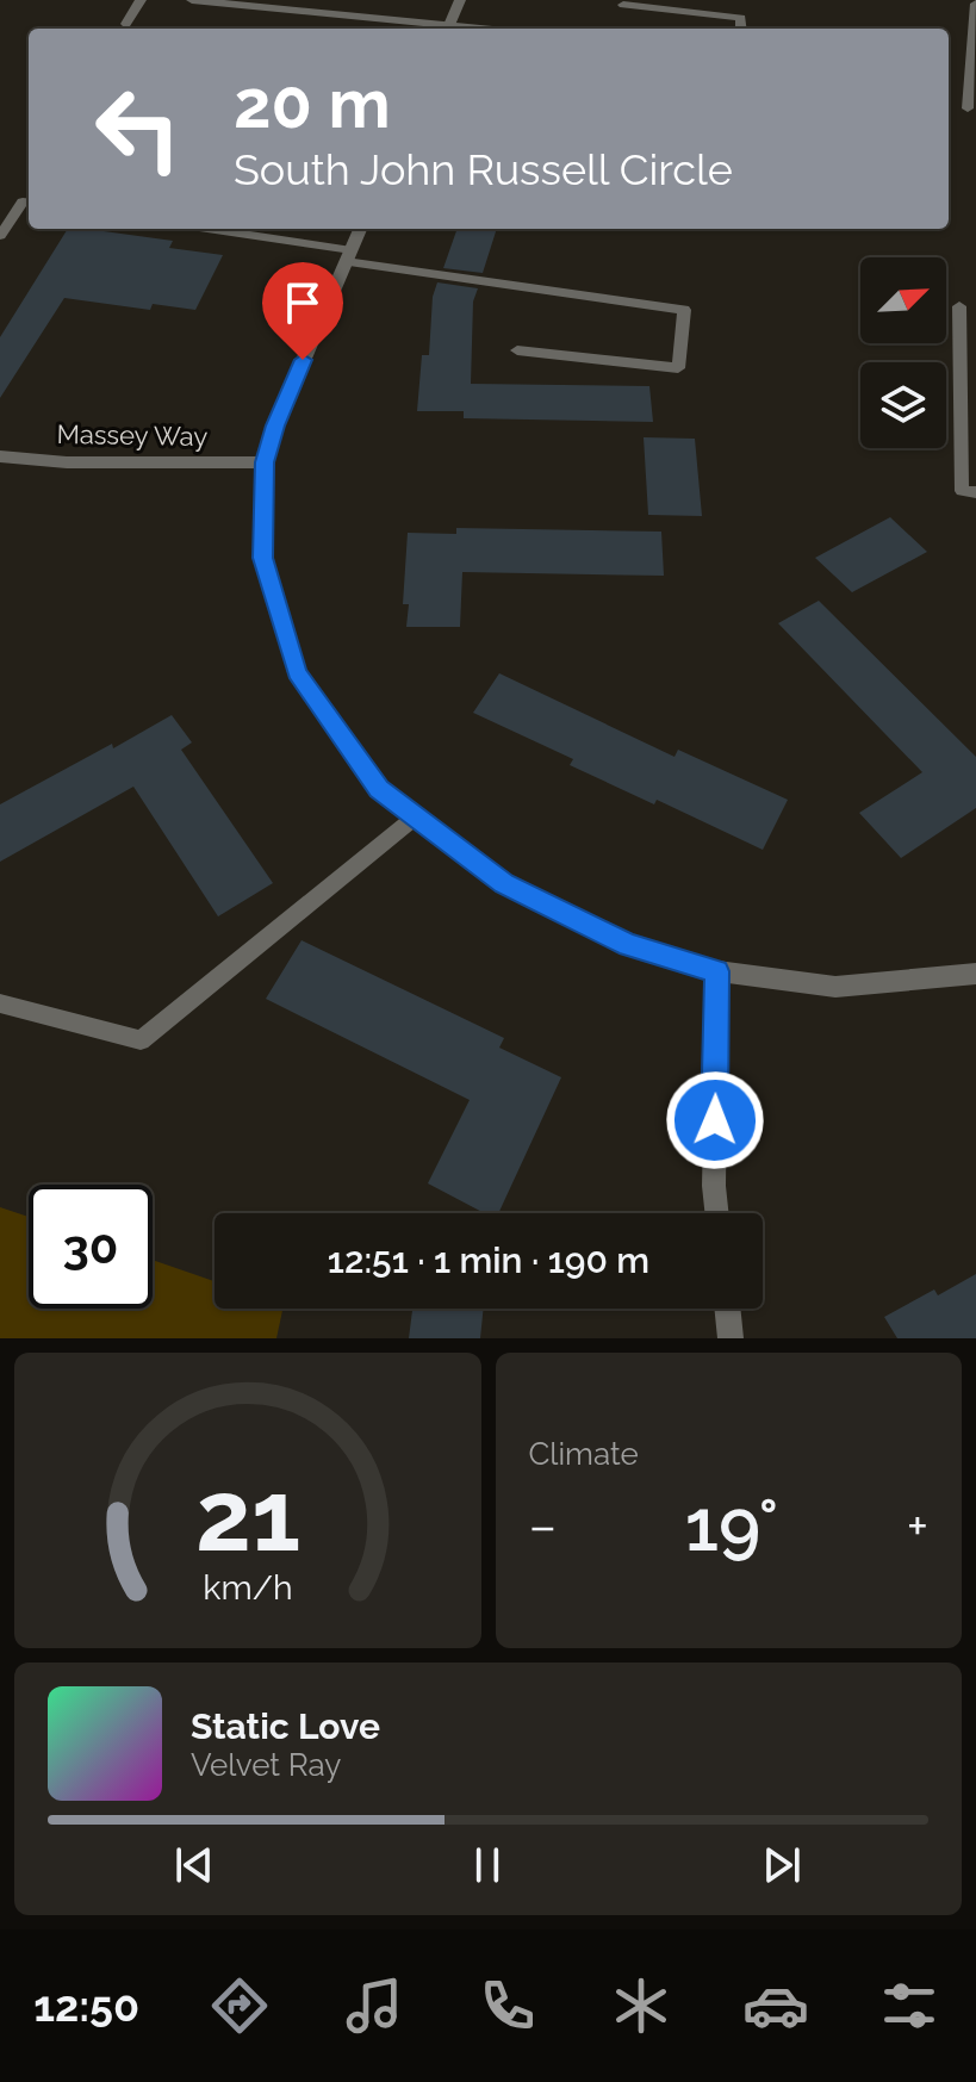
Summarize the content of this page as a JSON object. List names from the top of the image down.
{
  "streets": {
    "street": ["Massey Way"]
  },
  "north": "top right",
  "page": {
    "turn": ["20 m", "South John Russell Circle"],
    "limit": "30",
    "trip": "12:51 · 1 min · 190 m",
    "tile": "Climate",
    "heat": ["−", "19°", "+"],
    "song": ["Static Love", "Velvet Ray"],
    "tabs": "12:50",
    "gauge": ["21", "km/h"]
  }
}
